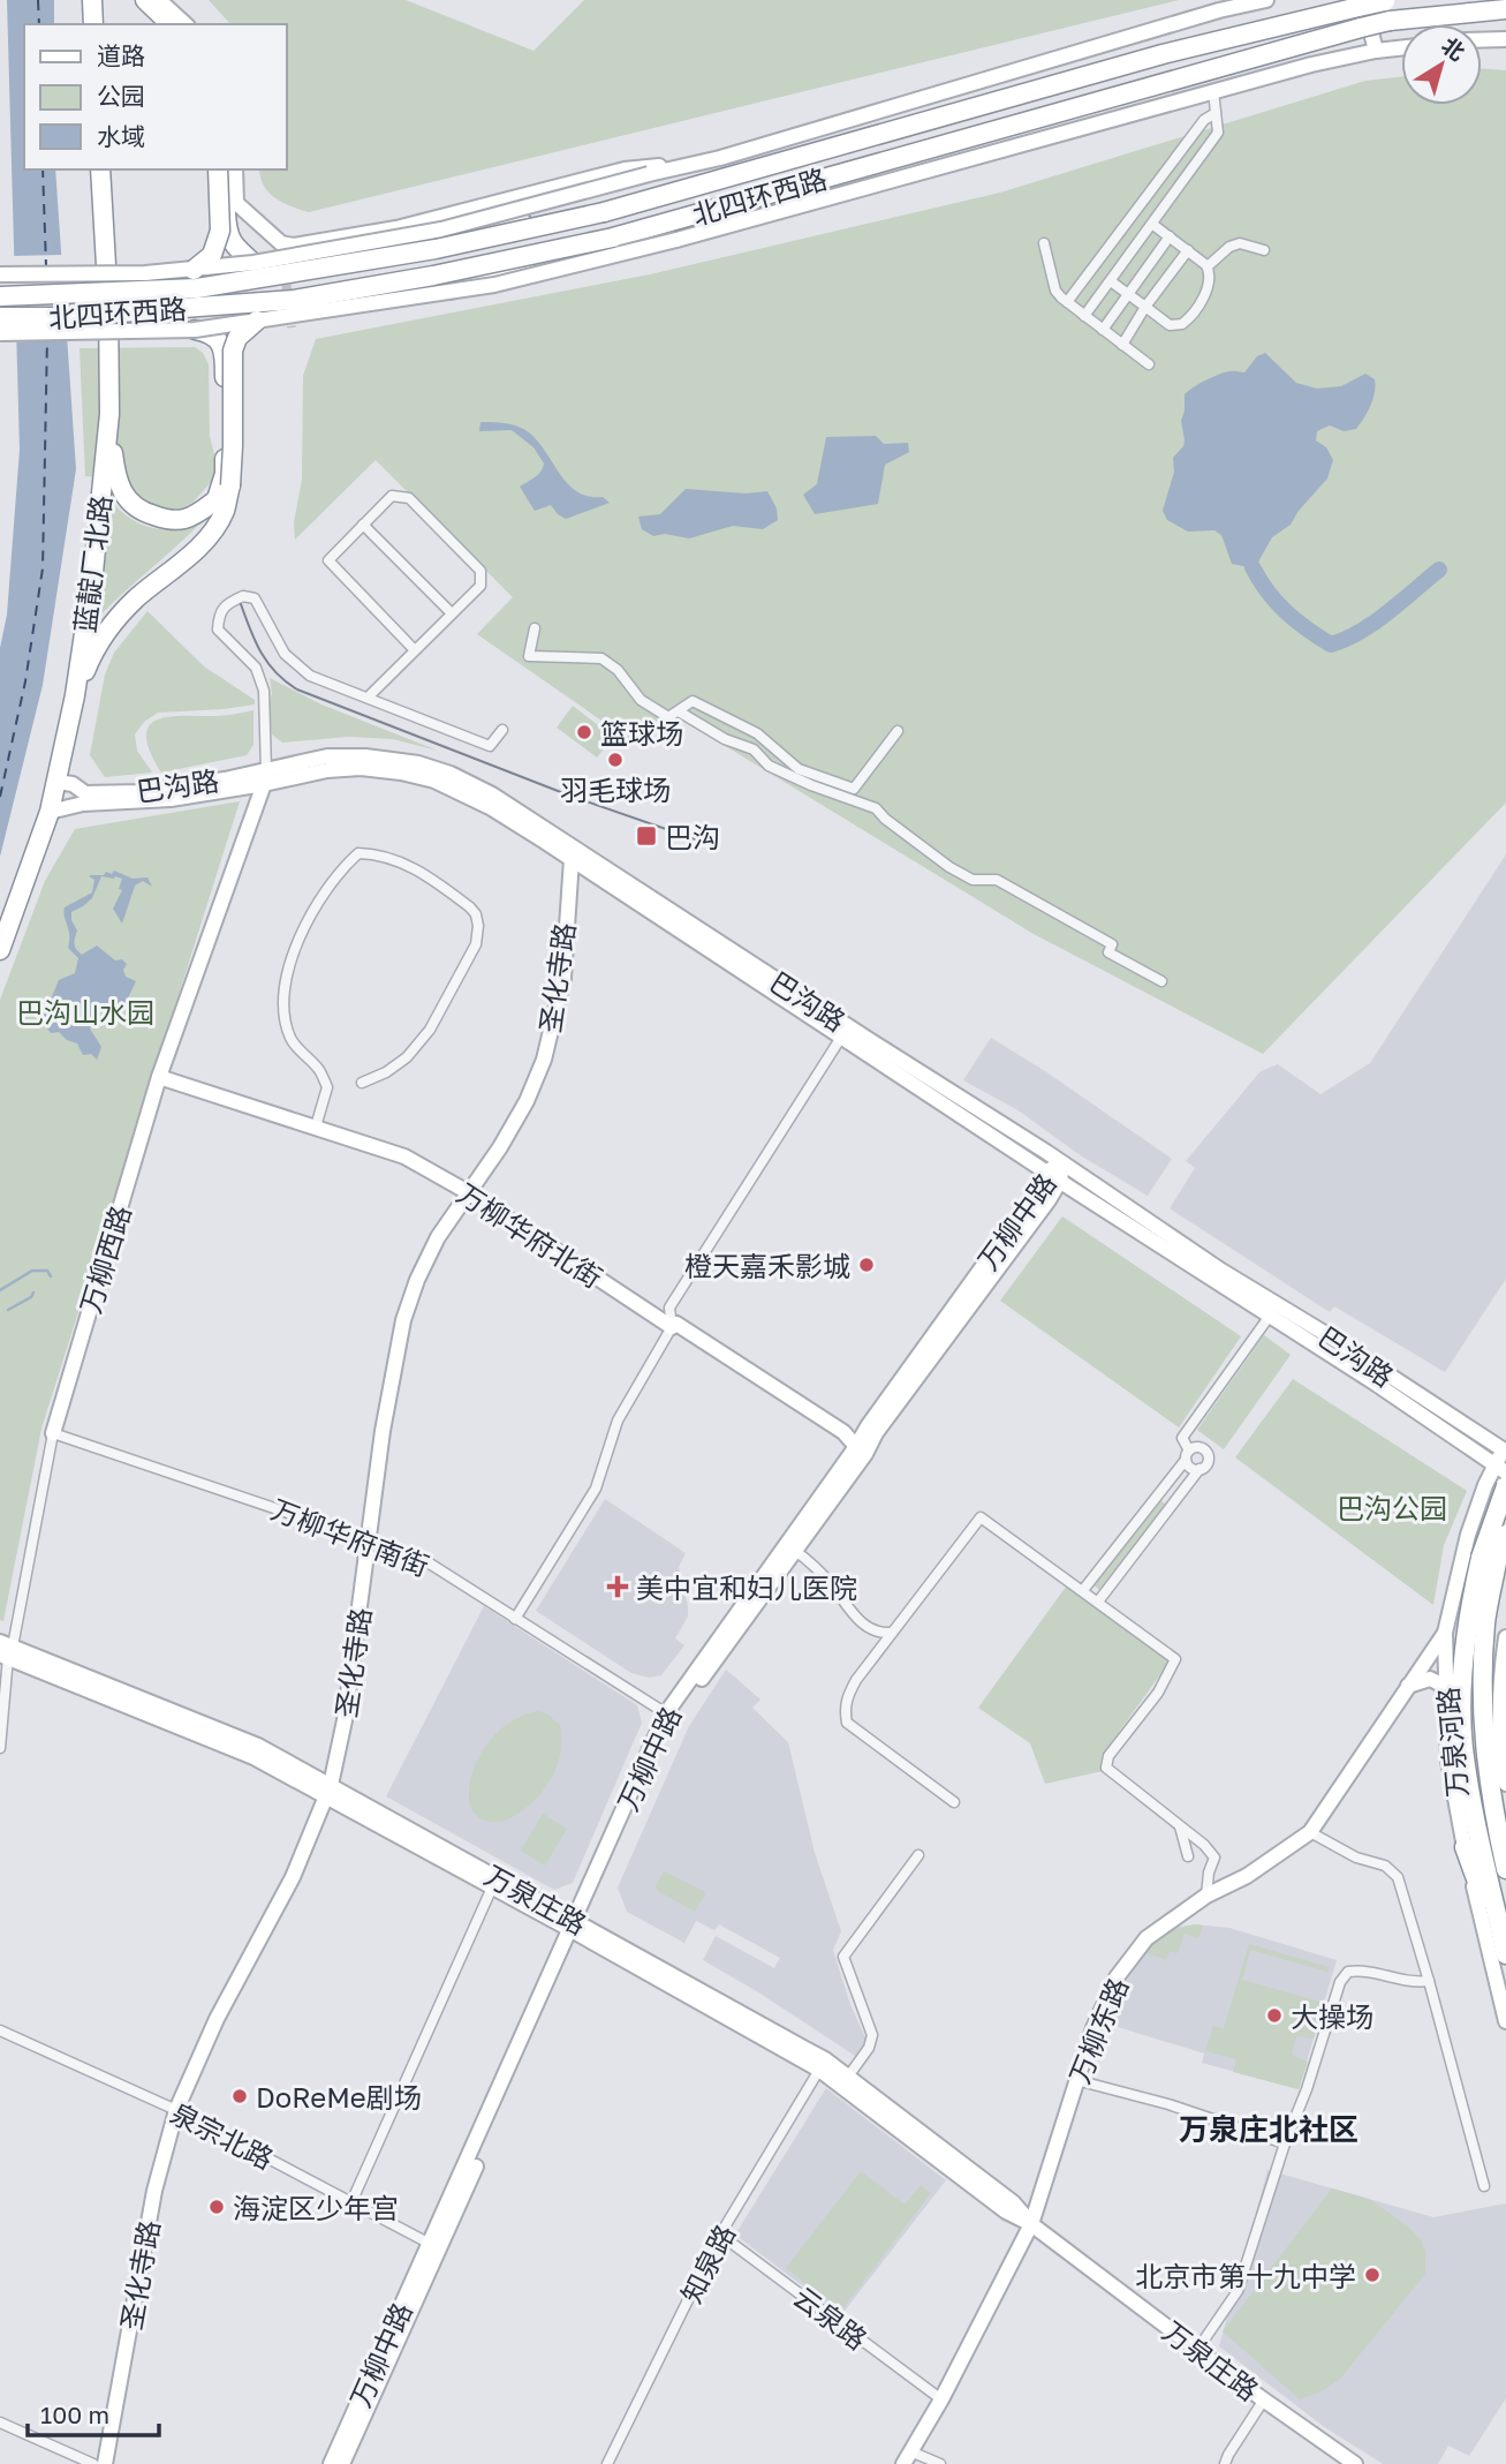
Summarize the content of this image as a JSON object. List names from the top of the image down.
{
  "streets": {
    "highway": ["北四环西路", "蓝靛厂北路", "万泉河路"],
    "street": [
      "巴沟路",
      "圣化寺路",
      "万柳中路",
      "万柳华府北街",
      "万柳西路",
      "万柳华府南街",
      "万泉庄路",
      "万柳东路",
      "泉宗北路",
      "知泉路",
      "云泉路"
    ]
  },
  "crossings": [
    ["蓝靛厂北路", "巴沟路"],
    ["巴沟路", "圣化寺路"],
    ["巴沟路", "万柳中路"],
    ["巴沟路", "万柳西路"],
    ["巴沟路", "万泉河路"],
    ["圣化寺路", "万柳华府北街"],
    ["圣化寺路", "万柳华府南街"],
    ["圣化寺路", "万泉庄路"],
    ["圣化寺路", "泉宗北路"],
    ["万柳中路", "万柳华府北街"],
    ["万柳中路", "万柳华府南街"],
    ["万柳中路", "万泉庄路"],
    ["万柳中路", "泉宗北路"],
    ["万柳华府北街", "万柳西路"],
    ["万柳西路", "万柳华府南街"],
    ["万柳西路", "万泉庄路"],
    ["万泉河路", "万柳东路"],
    ["万泉庄路", "万柳东路"],
    ["万泉庄路", "知泉路"],
    ["万柳东路", "云泉路"],
    ["知泉路", "云泉路"]
  ],
  "districts": ["万泉庄北社区"],
  "parks": ["巴沟山水园", "巴沟公园"],
  "places": {
    "other": [
      "篮球场",
      "羽毛球场",
      "橙天嘉禾影城",
      "大操场",
      "DoReMe剧场",
      "海淀区少年宫",
      "北京市第十九中学"
    ],
    "transit": ["巴沟"],
    "health": ["美中宜和妇儿医院"]
  },
  "legend": ["道路", "公园", "水域"],
  "scale_bar": "100 m",
  "north": "top right"
}
